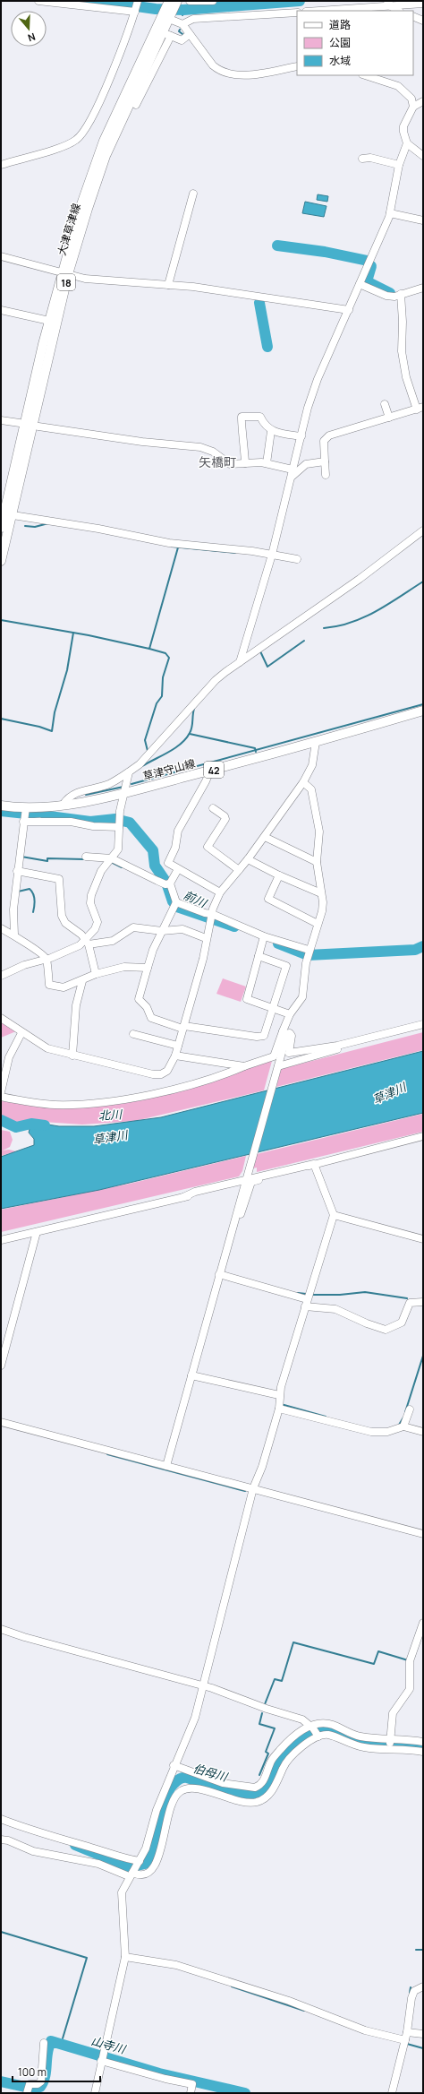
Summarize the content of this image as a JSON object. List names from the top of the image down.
{
  "streets": {
    "main road": [
      "大津草津線",
      "18",
      "草津守山線",
      "42"
    ]
  },
  "districts": ["矢橋町"],
  "water": [
    "前川",
    "草津川",
    "北川",
    "伯母川",
    "山寺川"
  ],
  "legend": ["道路", "公園", "水域"],
  "scale_bar": "100 m",
  "north": "bottom"
}
